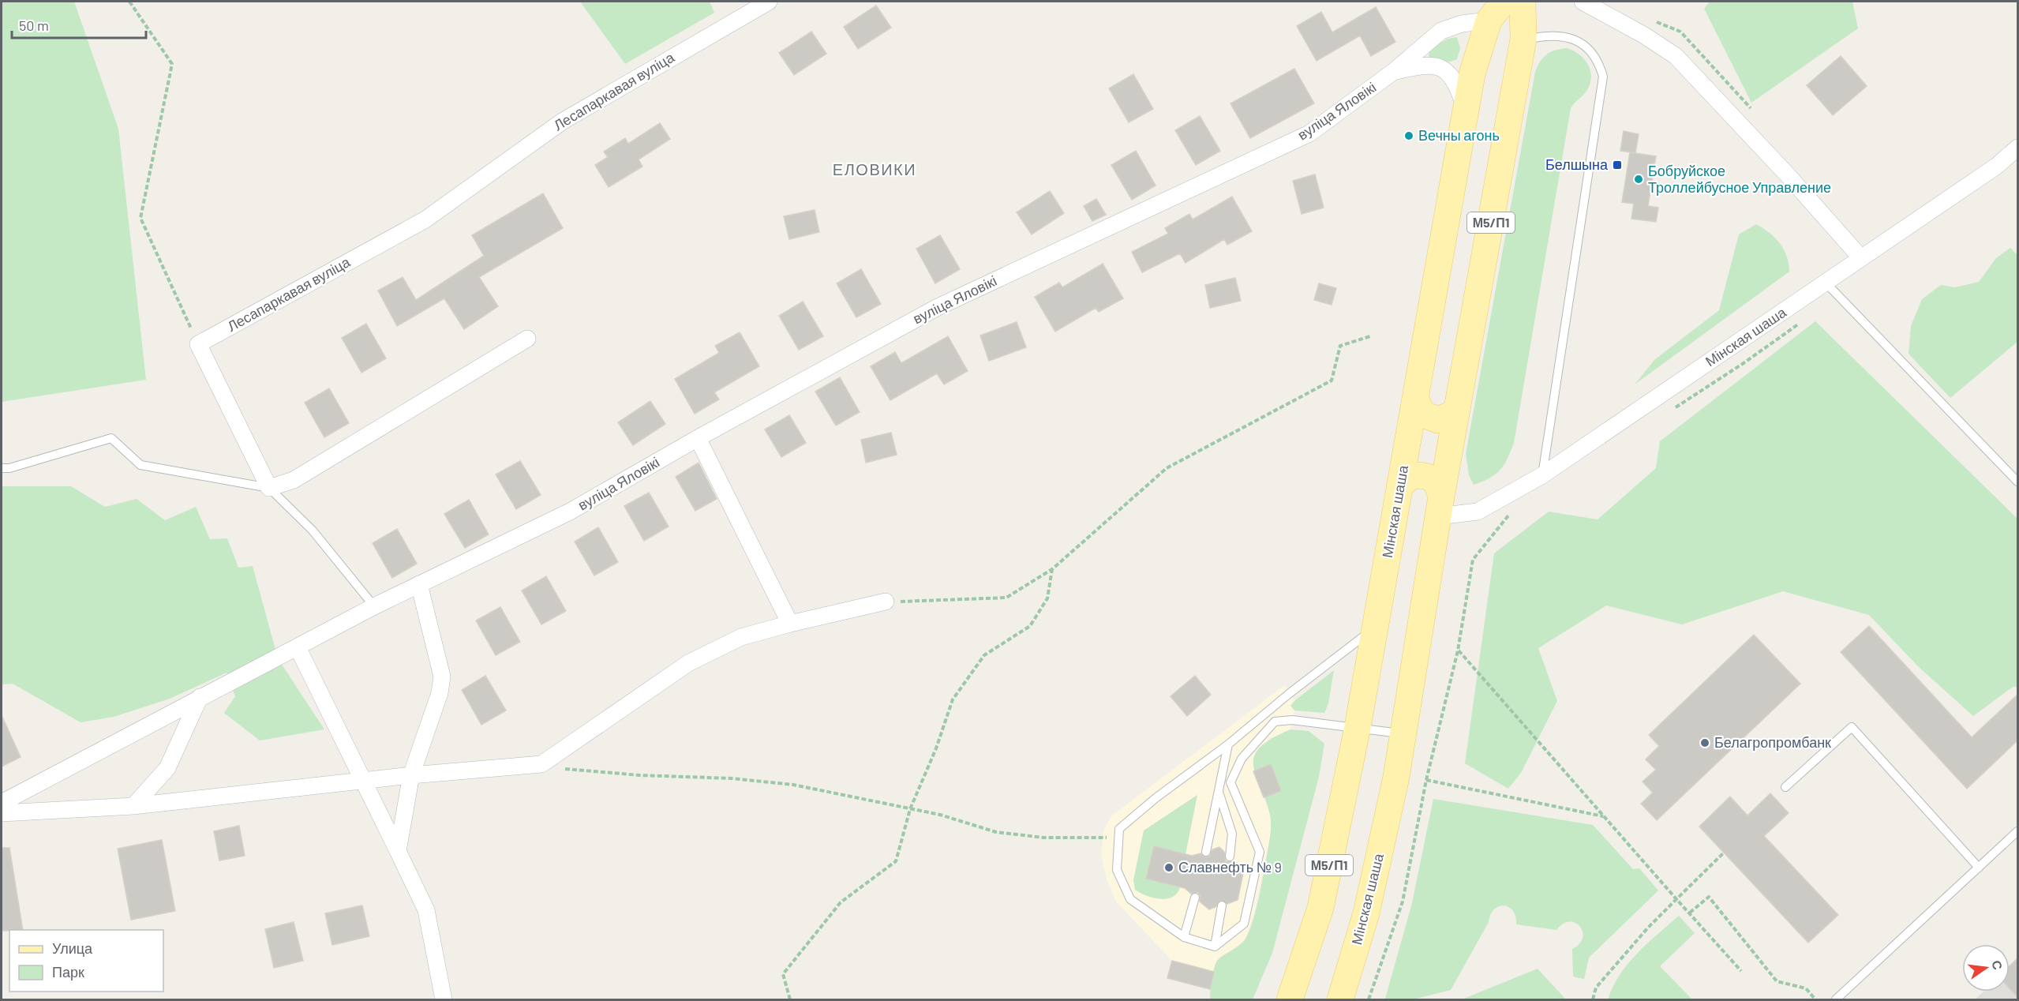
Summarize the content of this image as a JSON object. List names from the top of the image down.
{
  "streets": {
    "main road": ["М5/П1", "Мінская шаша"],
    "street": ["Лесапаркавая вуліца", "вуліца Яловікі"]
  },
  "crossings": [
    ["вуліца Яловікі", "Мінская шаша"],
    ["М5/П1", "Мінская шаша"]
  ],
  "districts": ["ЕЛОВИКИ"],
  "places": {
    "other": [
      "Вечны агонь",
      "Бобруйское Троллейбусное Управление",
      "Белагропромбанк",
      "Славнефть № 9"
    ],
    "transit": ["Белшына"]
  },
  "legend": ["Улица", "Парк"],
  "scale_bar": "50 m",
  "north": "right"
}
